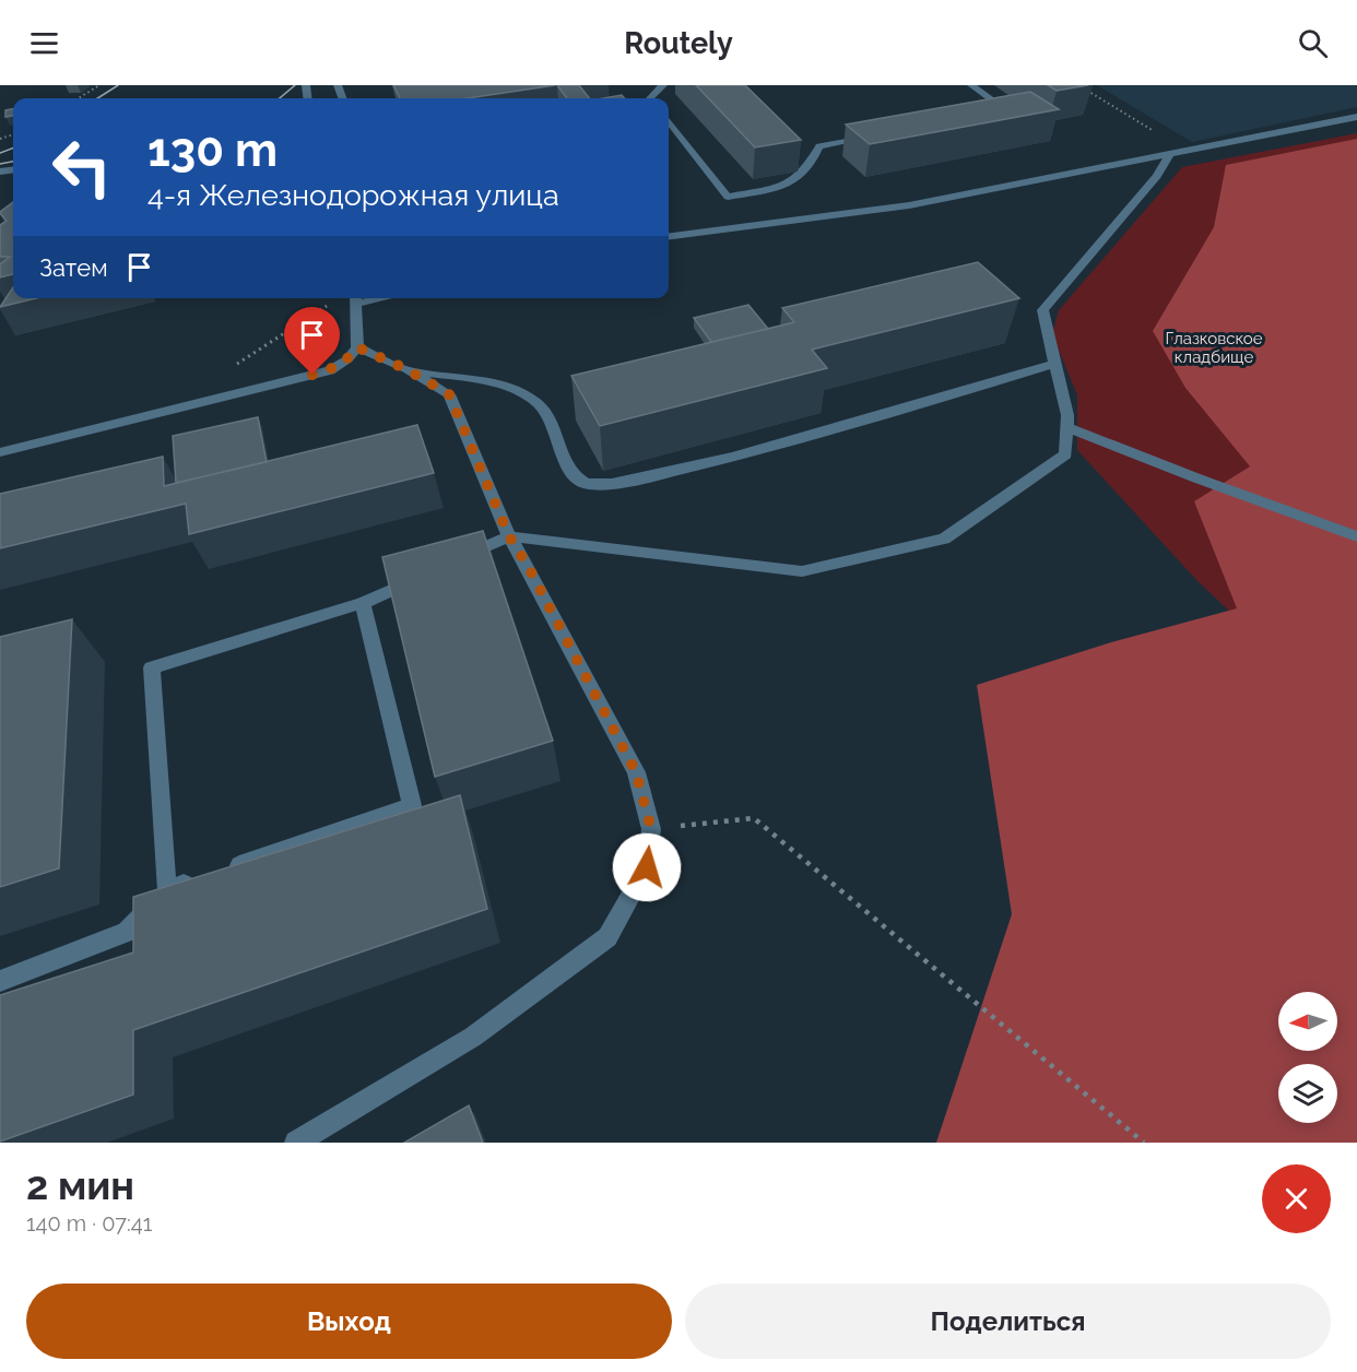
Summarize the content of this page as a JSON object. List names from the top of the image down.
{
  "parks": ["Глазковское кладбище"],
  "north": "left",
  "page": {
    "header": "Routely",
    "turn": ["130 m", "4-я Железнодорожная улица"],
    "then": "Затем",
    "heading": ["2 мин", "140 m · 07:41"],
    "buttons": ["Выход", "Поделиться"]
  }
}
